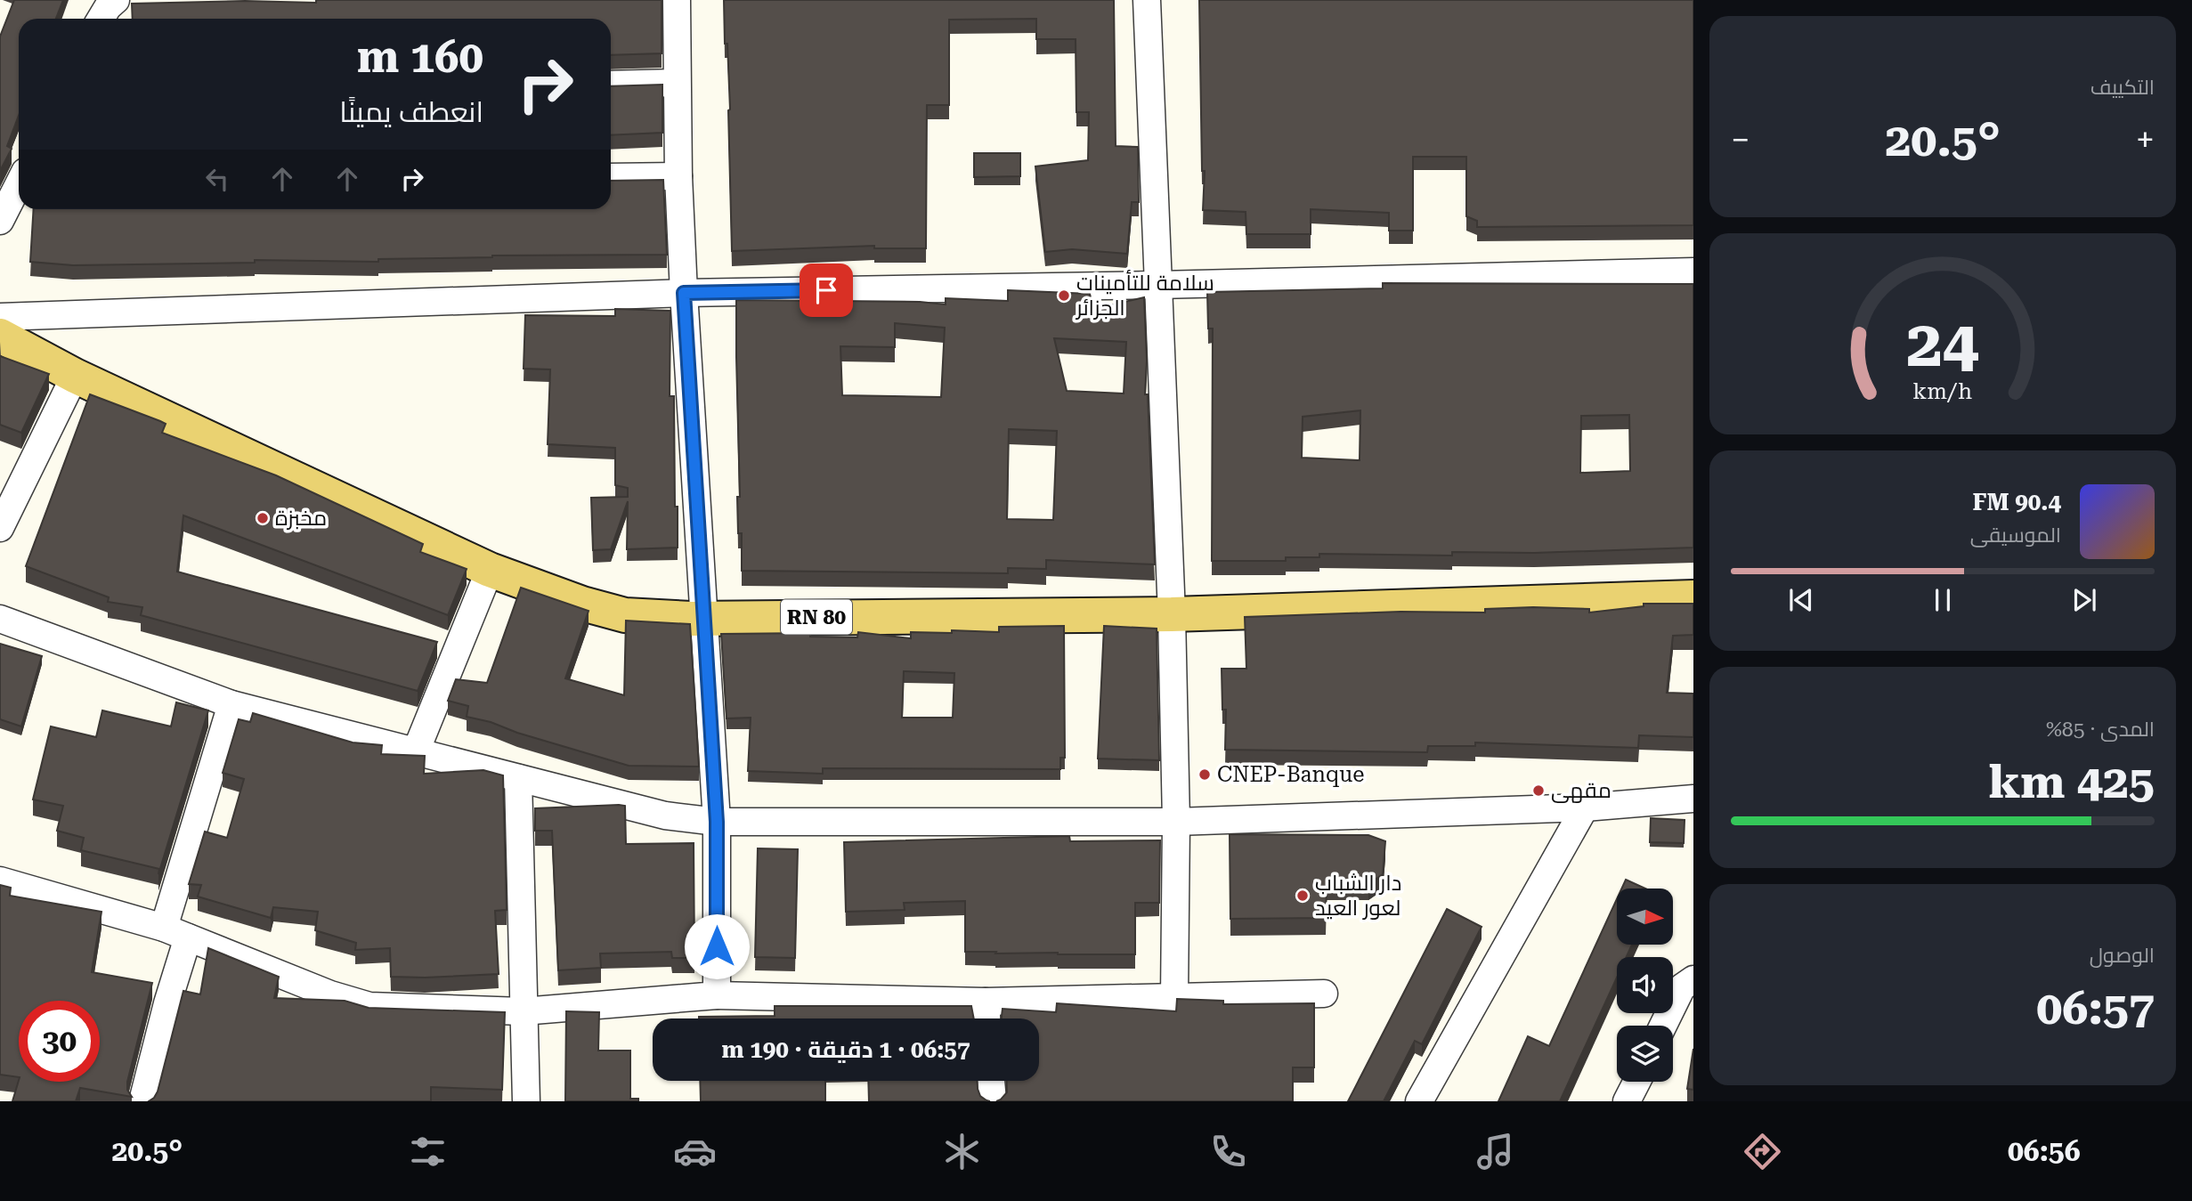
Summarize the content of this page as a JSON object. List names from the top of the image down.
{
  "streets": {
    "main road": ["RN 80"]
  },
  "places": [
    "سلامة للتأمينات الجزائر",
    "مخبزة",
    "CNEP-Banque",
    "مقهى",
    "دار الشباب لعور العيد"
  ],
  "north": "right",
  "page": {
    "tile": [
      "التكييف",
      ["المدى · 85%", "425 km"],
      ["الوصول", "06:57"]
    ],
    "turn": ["160 m", "انعطف يمينًا"],
    "heat": ["−", "20.5°", "+"],
    "song": ["90.4 FM", "الموسيقى"],
    "limit": "30",
    "trip": "06:57 · 1 دقيقة · 190 m",
    "tabs": ["06:56", "20.5°"],
    "gauge": ["24", "km/h"]
  }
}
